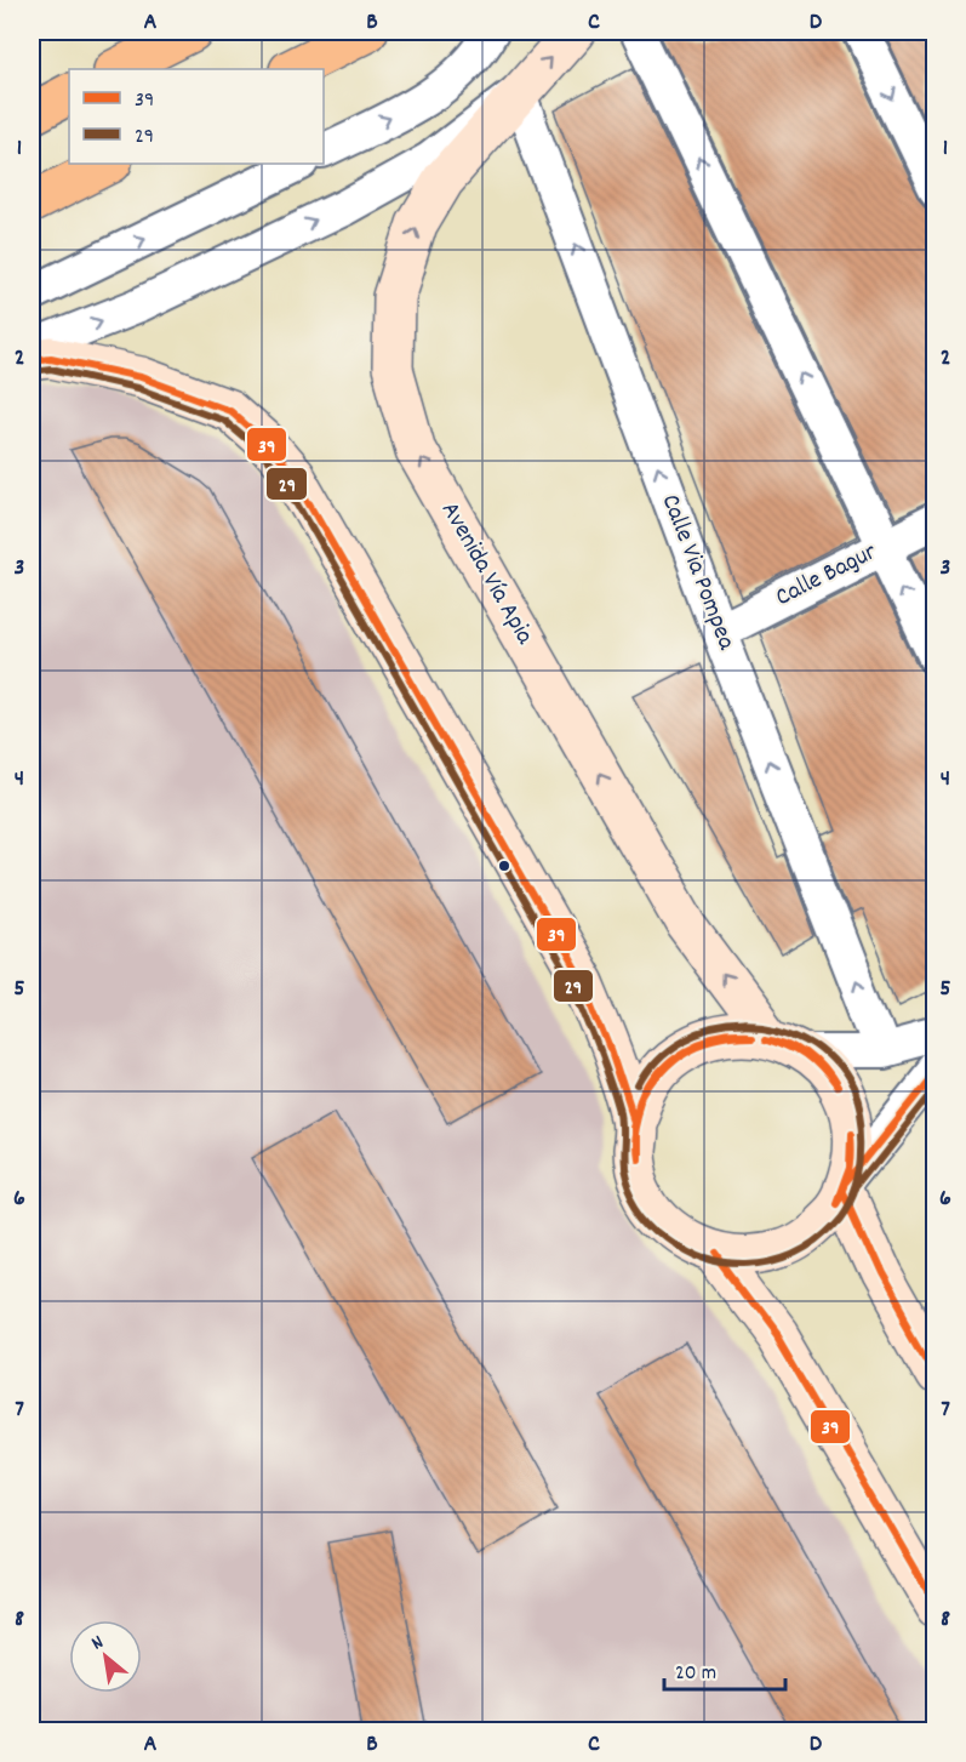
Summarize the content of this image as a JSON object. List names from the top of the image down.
{
  "streets": {
    "street": ["Calle Via Pompea", "Avenida Vía Apia", "Calle Bagur"]
  },
  "crossings": [
    ["Calle Via Pompea", "Avenida Vía Apia"],
    ["Calle Via Pompea", "Calle Bagur"]
  ],
  "lines": ["transit line 39", "transit line 29"],
  "legend": ["39", "29"],
  "scale_bar": "20 m",
  "north": "top left",
  "grid": {
    "columns": [
      "A",
      "B",
      "C",
      "D"
    ],
    "rows": [
      "1",
      "2",
      "3",
      "4",
      "5",
      "6",
      "7",
      "8"
    ]
  }
}
